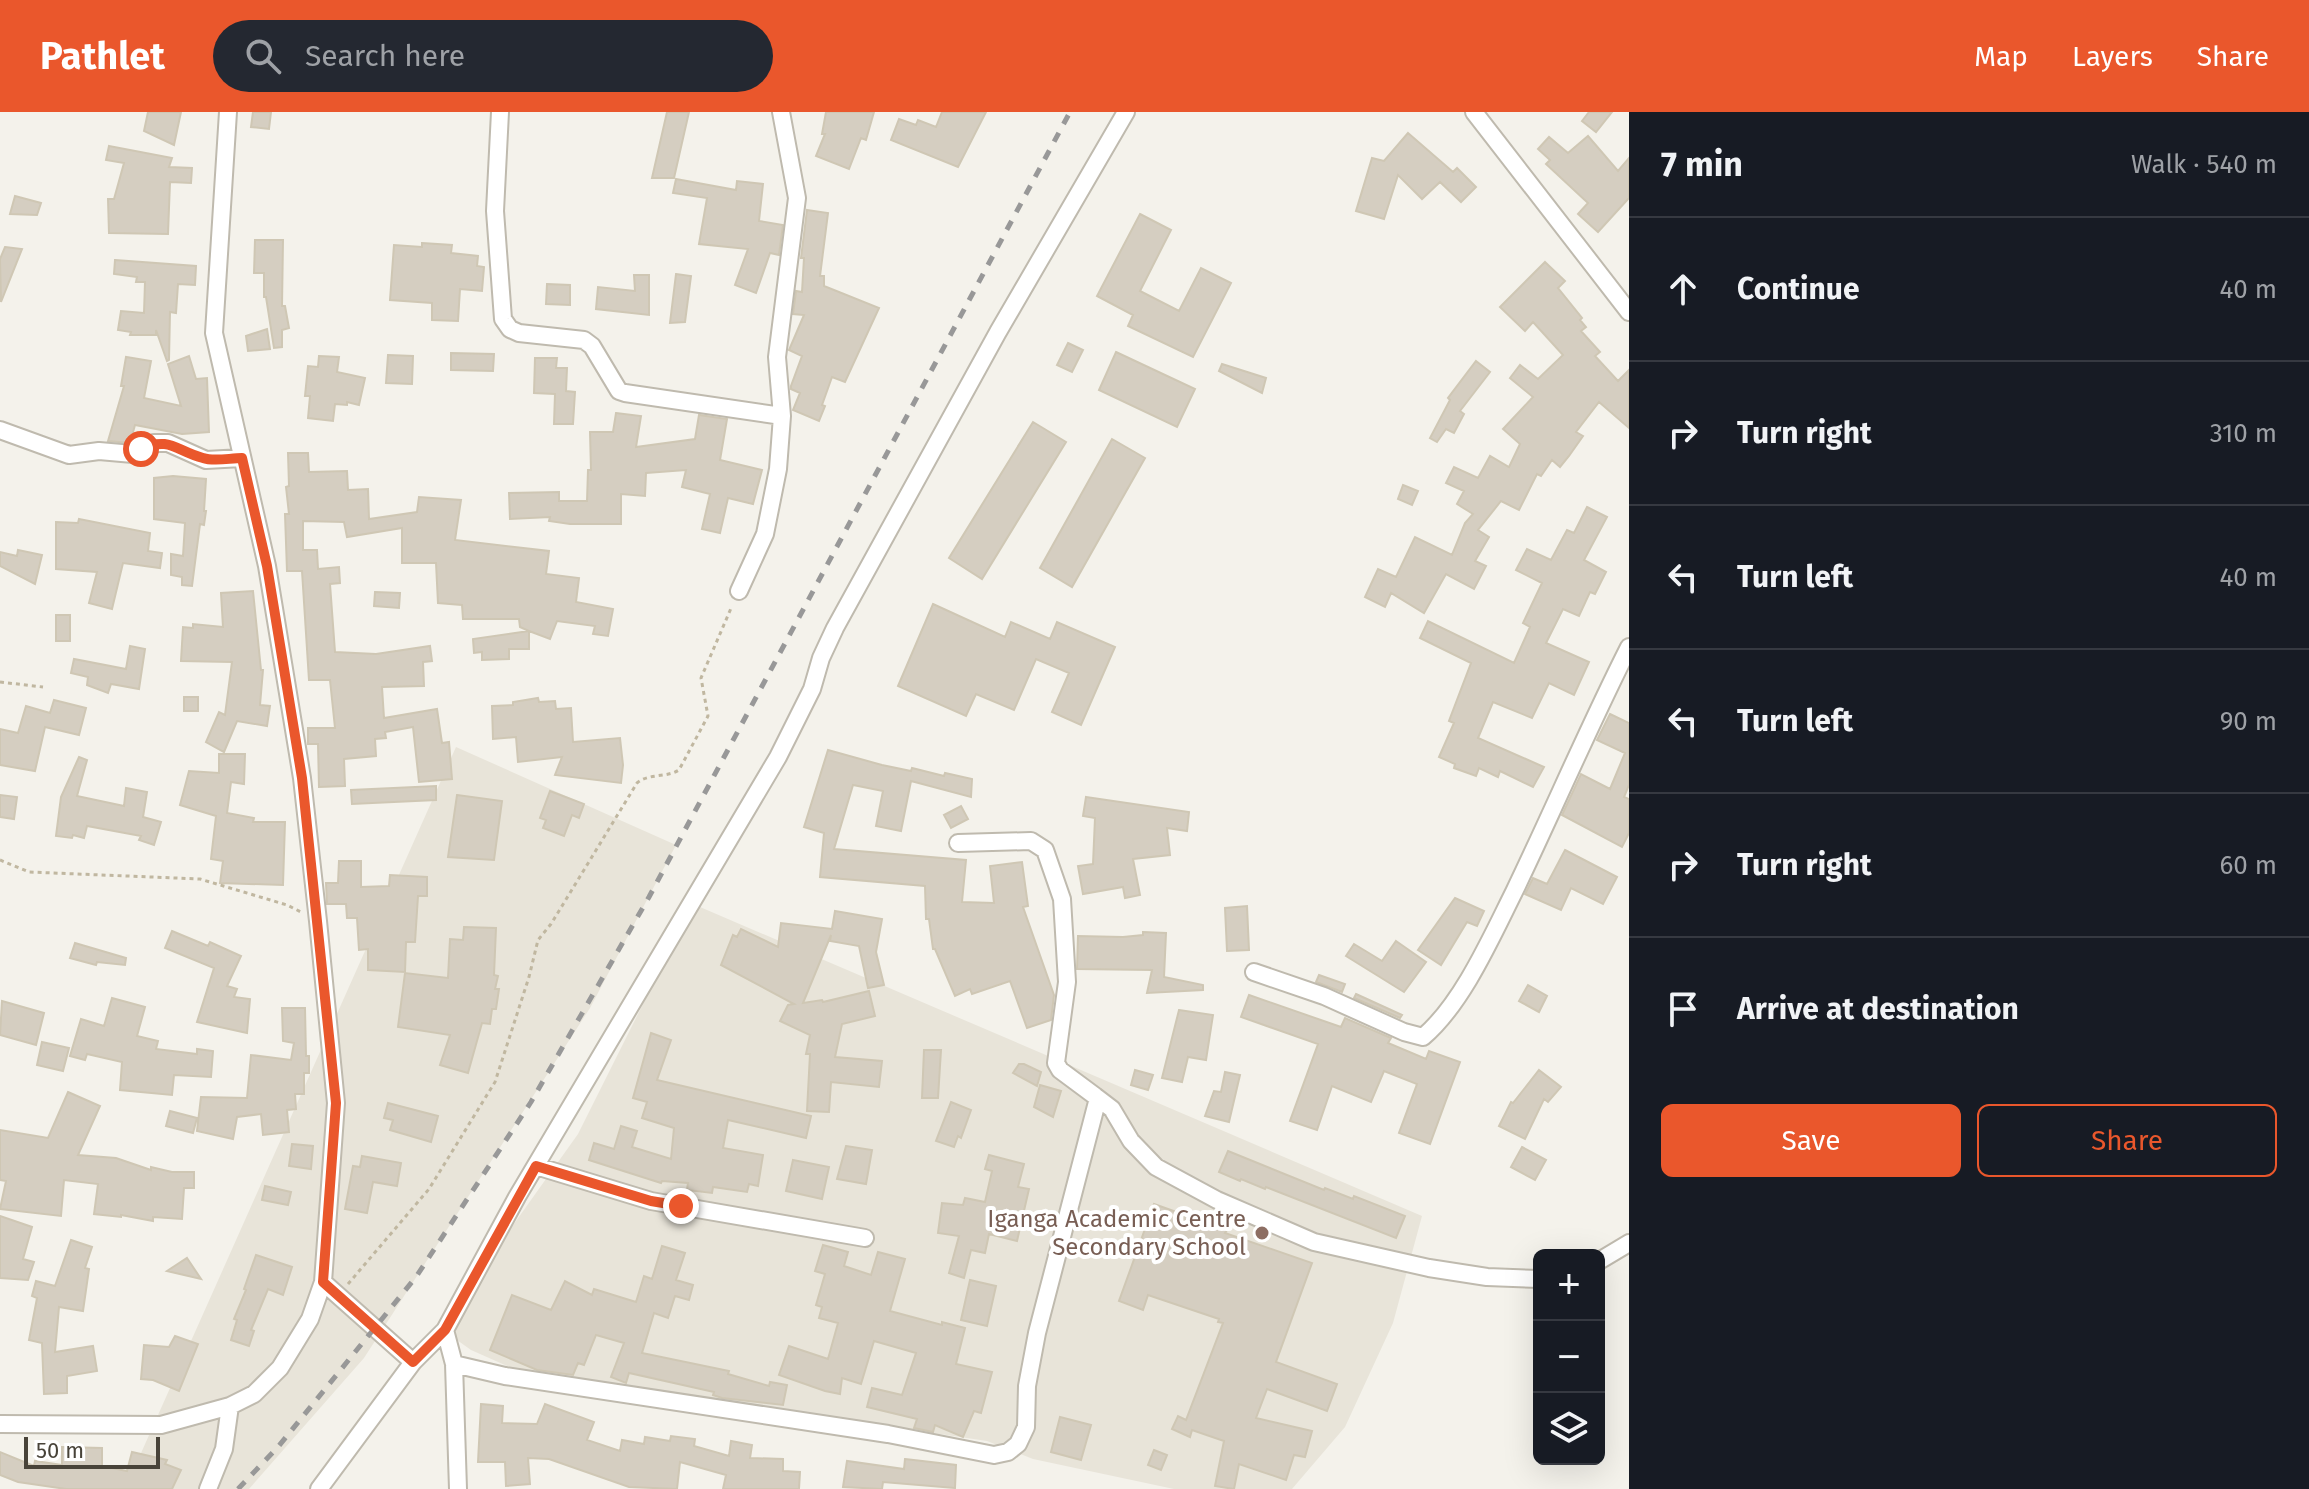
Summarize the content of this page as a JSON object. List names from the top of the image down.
{
  "places": ["Iganga Academic Centre Secondary School"],
  "scale_bar": "50 m",
  "page": {
    "header": "Pathlet",
    "search": "Search here",
    "nav": ["Map", "Layers", "Share"],
    "heading": ["7 min", "Walk · 540 m"],
    "list": [
      ["Continue", "40 m"],
      ["Turn right", "310 m"],
      ["Turn left", "40 m"],
      ["Turn left", "90 m"],
      ["Turn right", "60 m"],
      "Arrive at destination"
    ],
    "buttons": ["Save", "Share"],
    "map_buttons": ["+", "−"],
    "scale": "50 m"
  }
}
